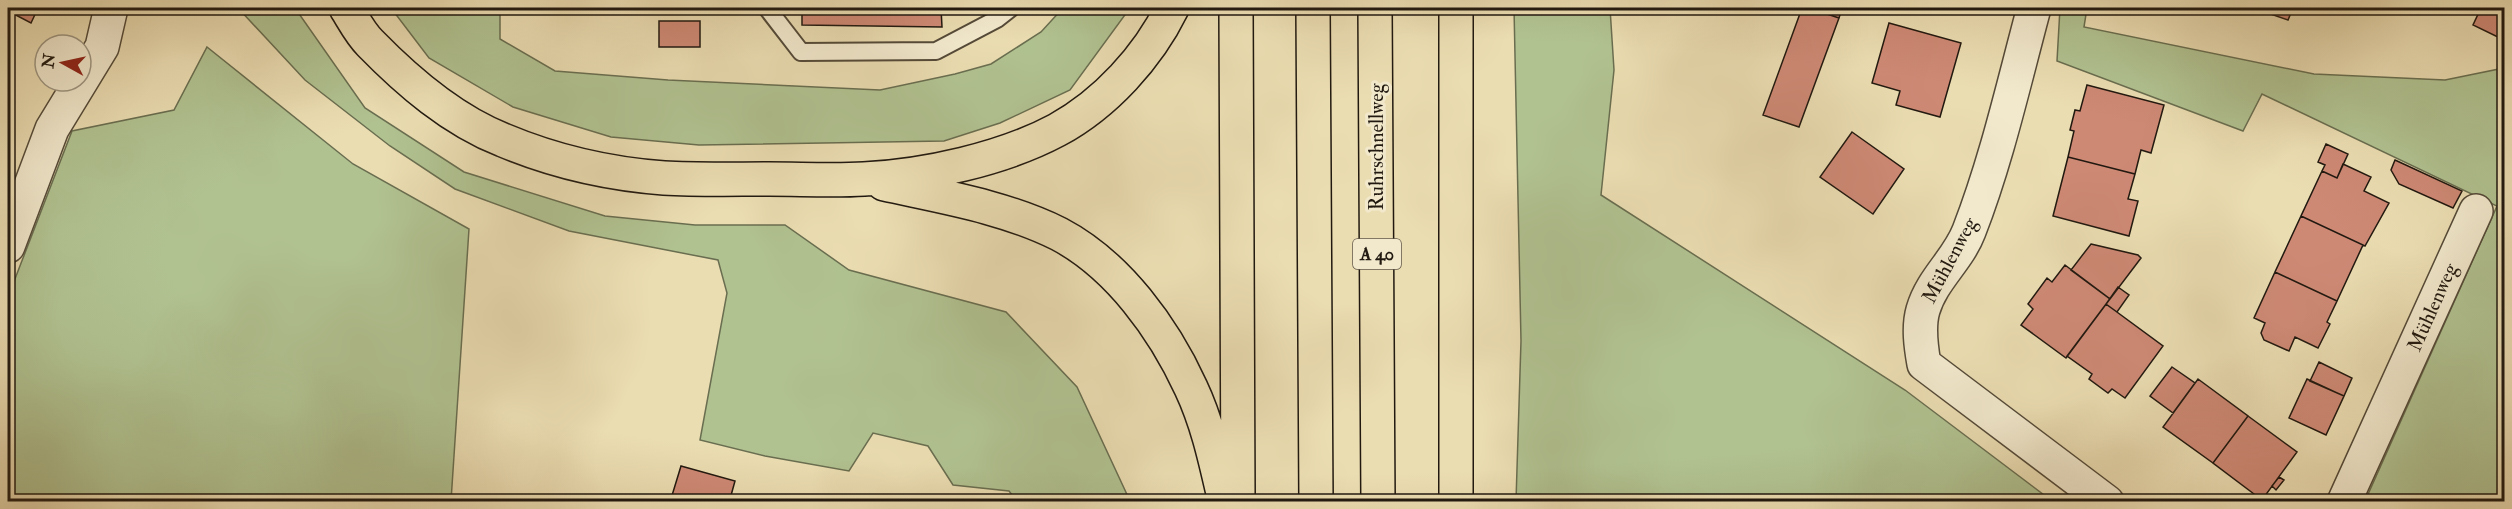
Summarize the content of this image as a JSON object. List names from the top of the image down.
{
  "streets": {
    "highway": ["Ruhrschnellweg", "A 40"],
    "street": ["Mühlenweg"]
  },
  "north": "left"
}
